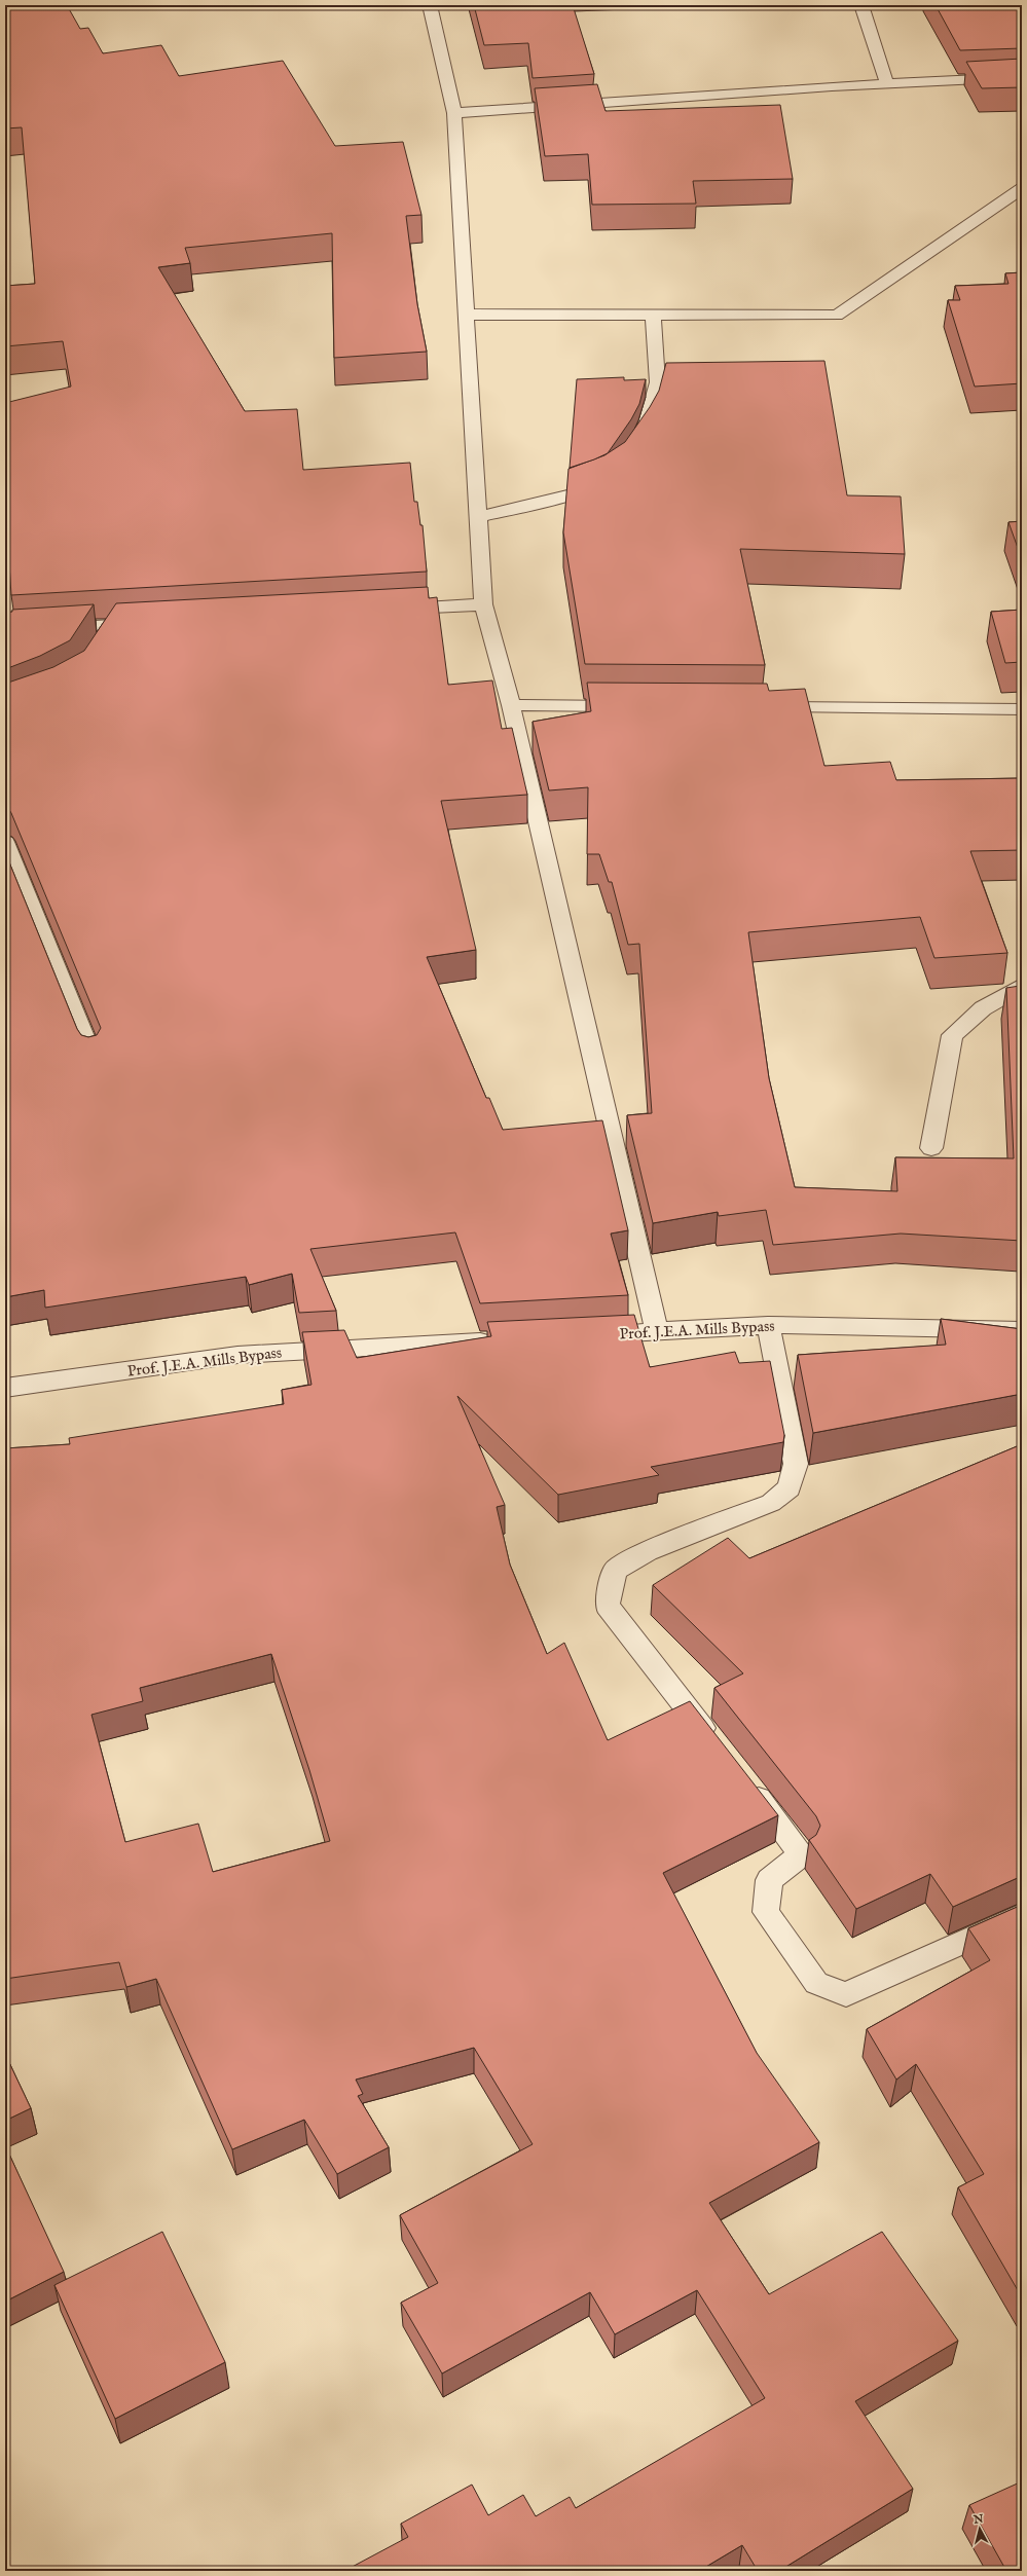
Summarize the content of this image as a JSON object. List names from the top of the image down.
{
  "streets": {
    "street": ["Prof. J.E.A. Mills Bypass"]
  },
  "north": "top"
}
